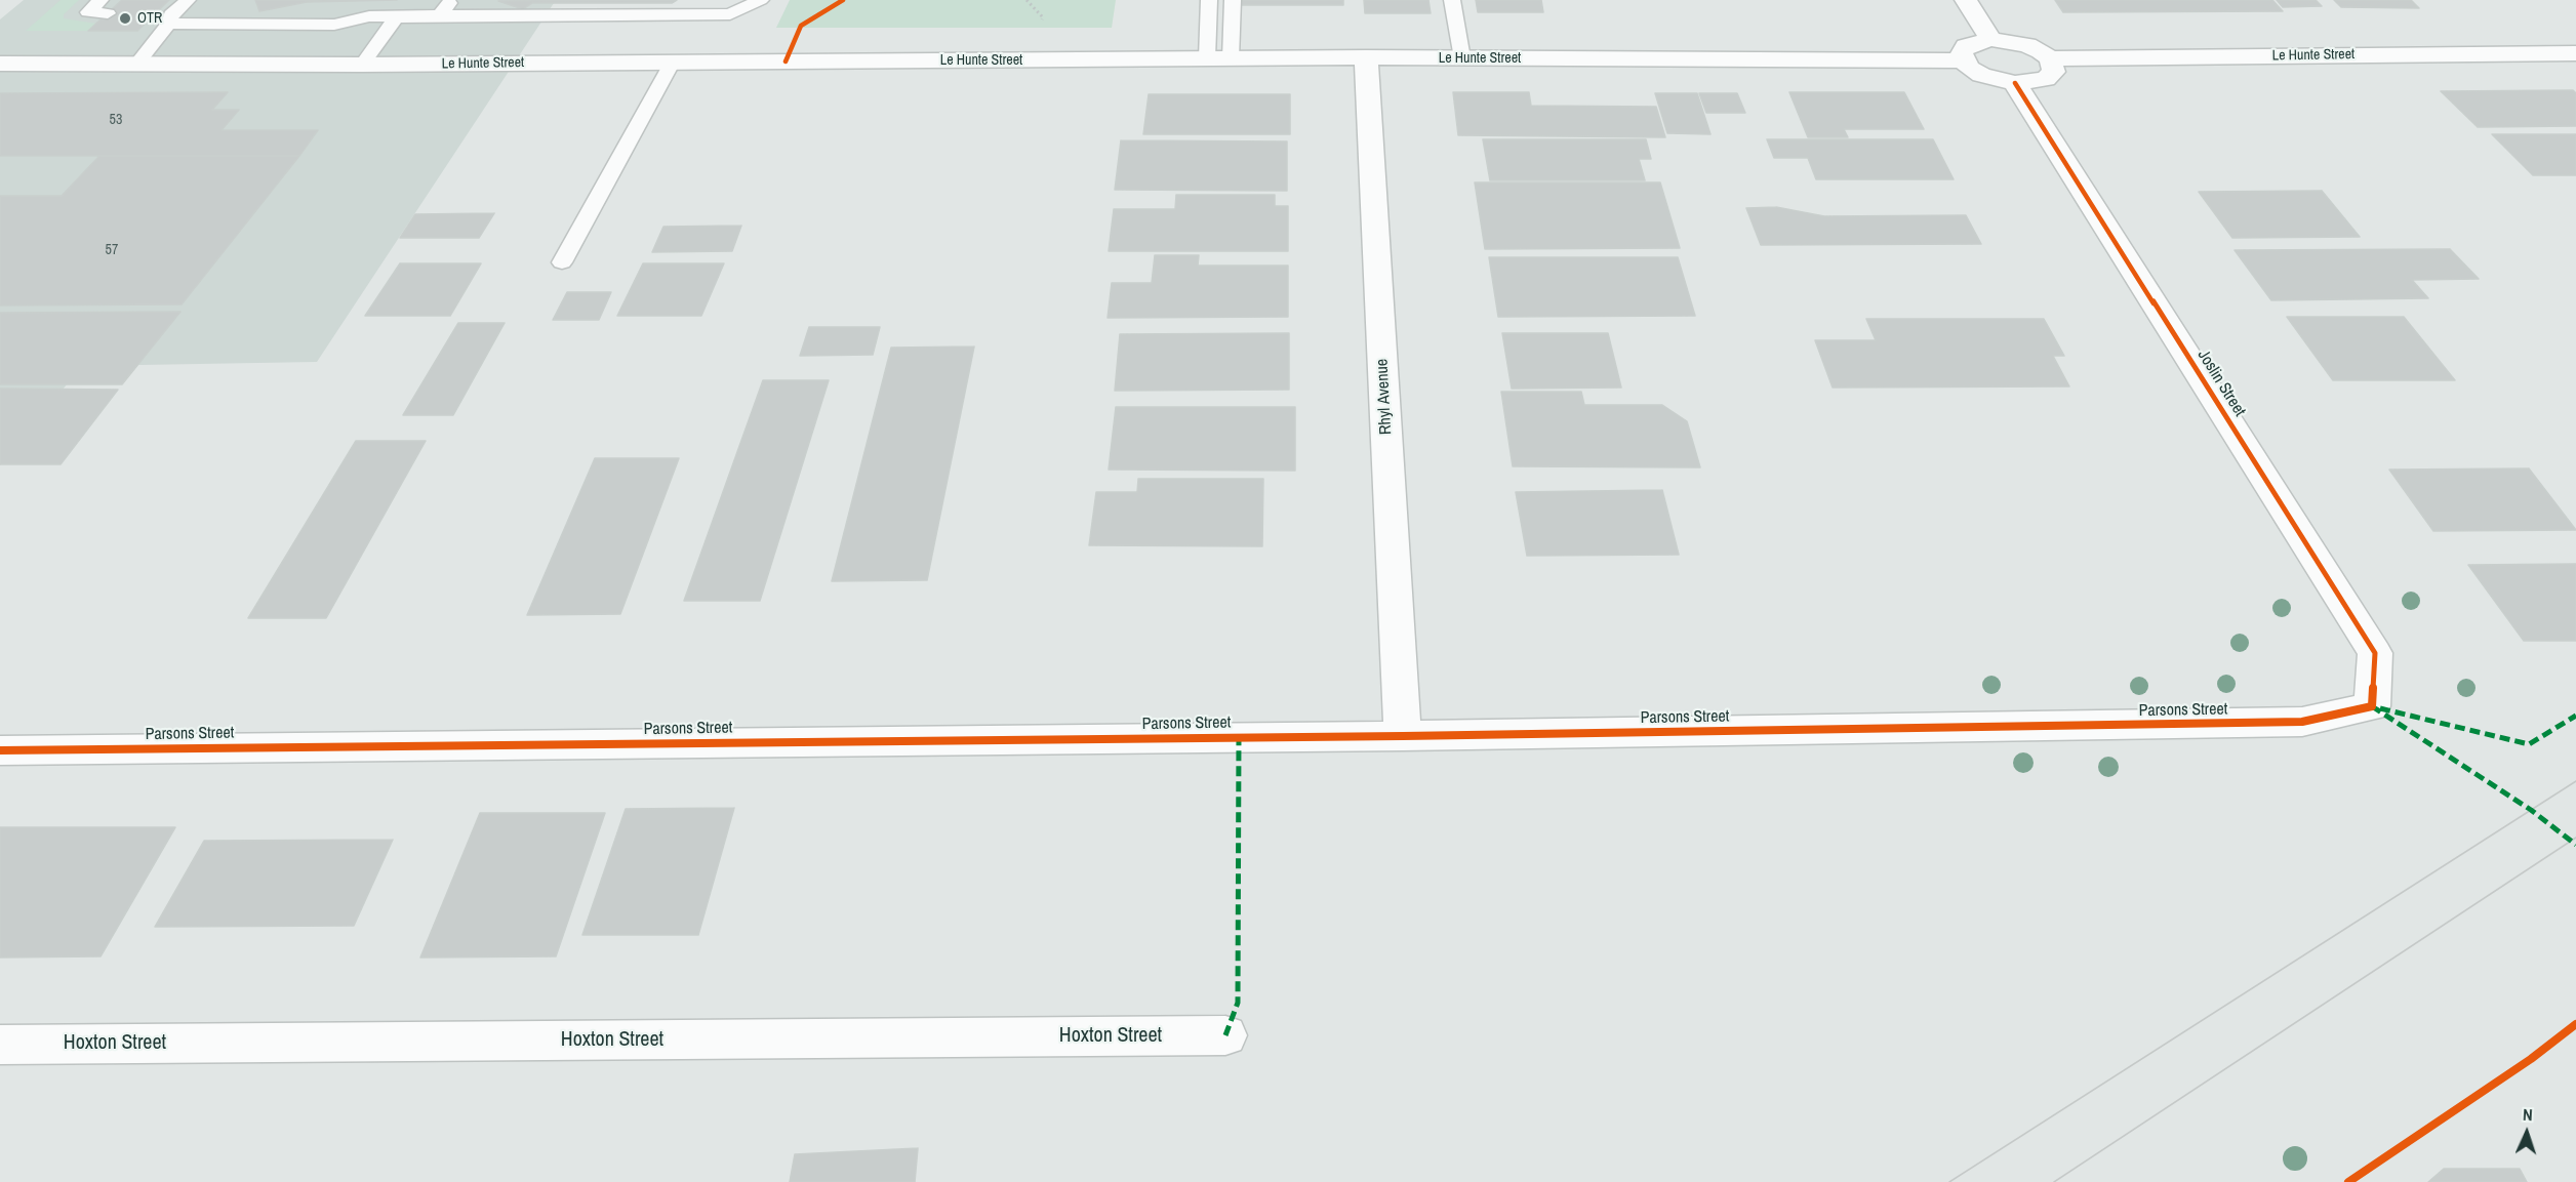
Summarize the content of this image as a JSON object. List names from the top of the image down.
{
  "streets": {
    "street": [
      "Le Hunte Street",
      "Joslin Street",
      "Rhyl Avenue",
      "Parsons Street",
      "Hoxton Street"
    ]
  },
  "crossings": [
    ["Le Hunte Street", "Rhyl Avenue"],
    ["Joslin Street", "Parsons Street"],
    ["Rhyl Avenue", "Parsons Street"]
  ],
  "places": ["OTR"],
  "house_numbers": ["53", "57"],
  "north": "top"
}
